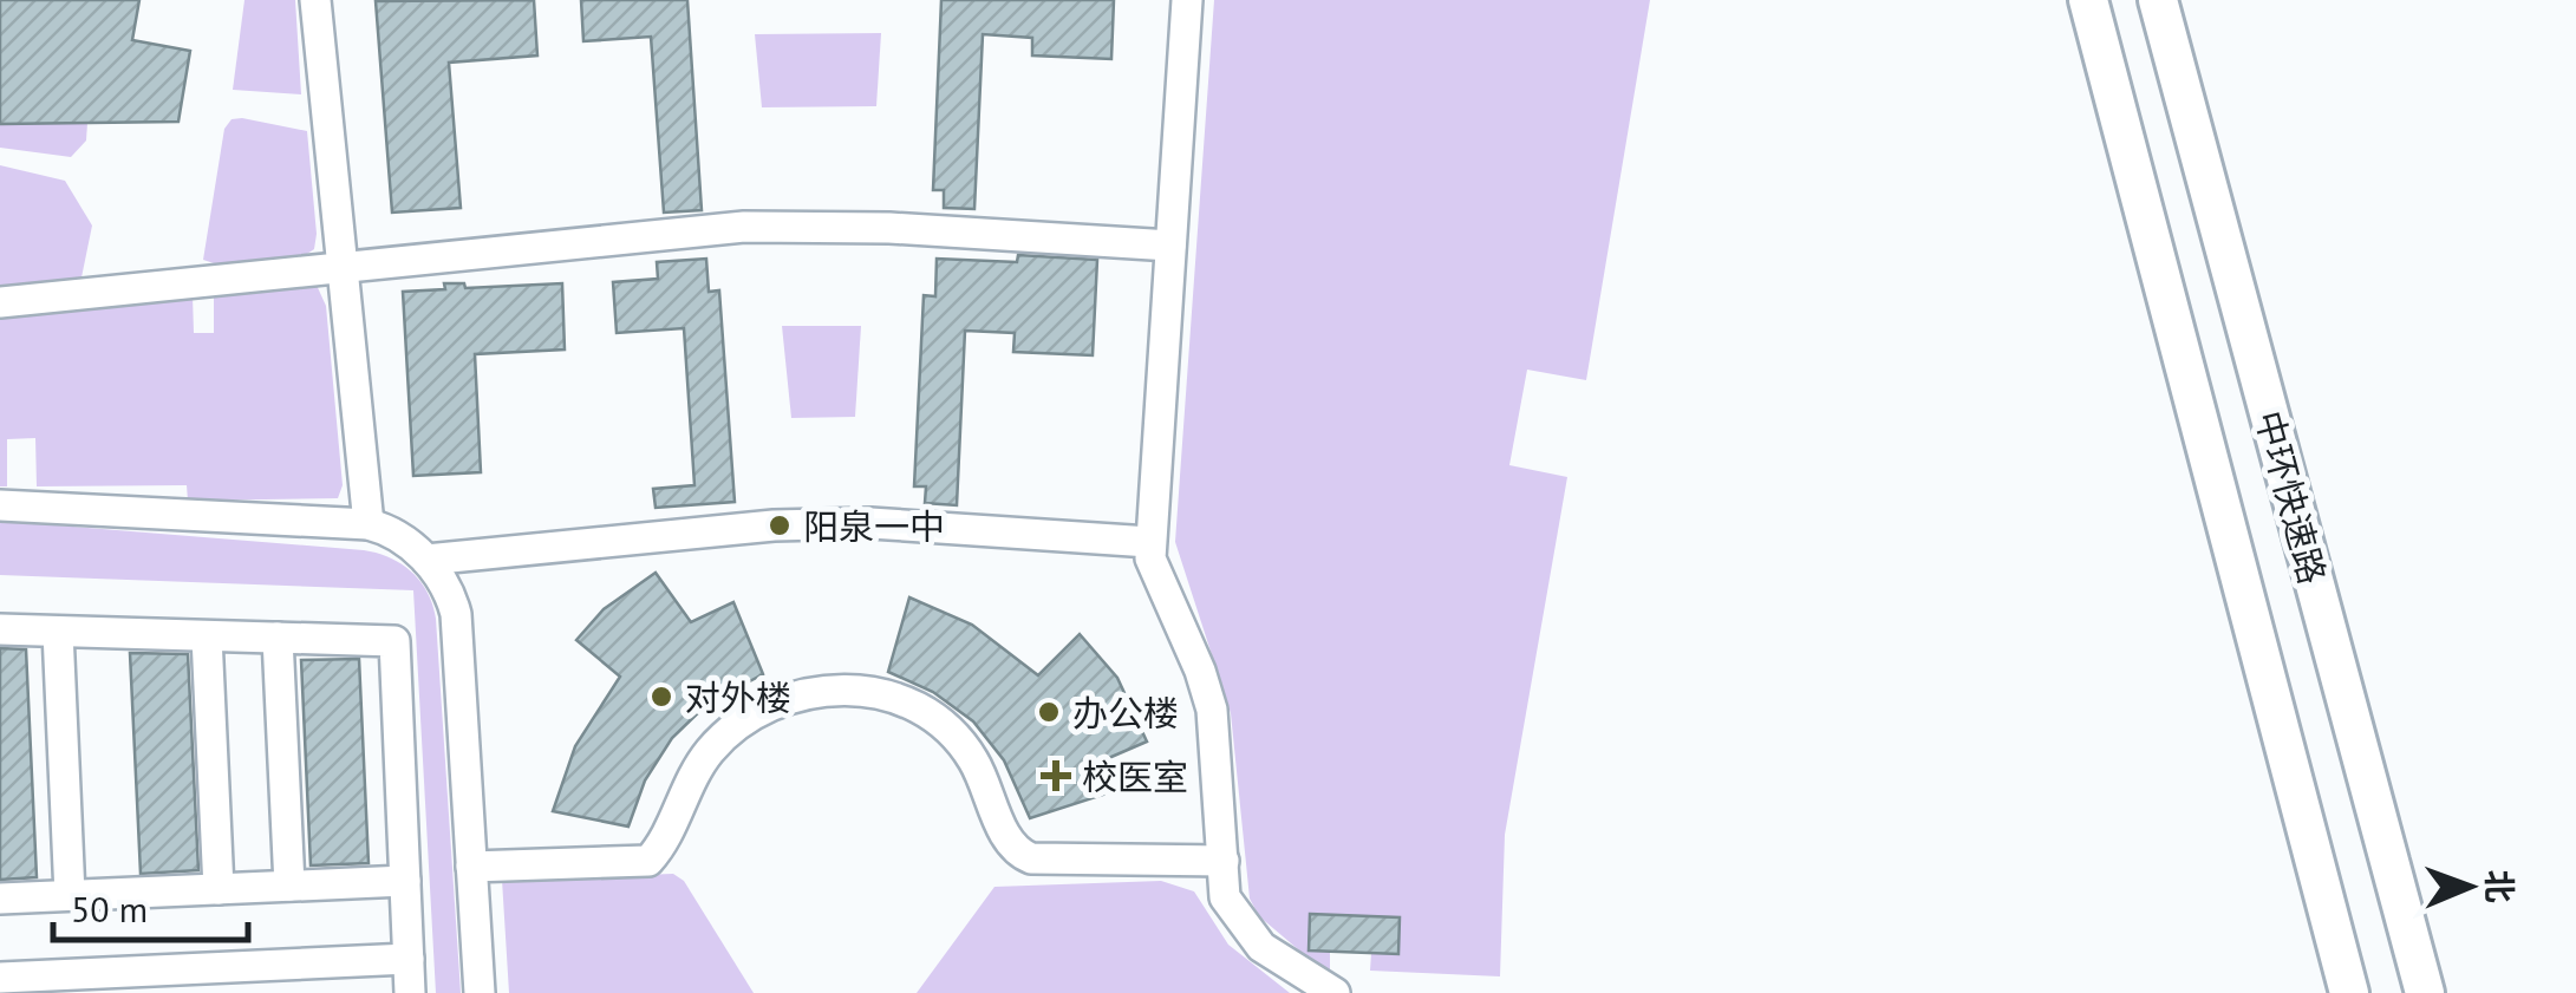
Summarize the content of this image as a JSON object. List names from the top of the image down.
{
  "streets": {
    "main road": ["中环快速路"]
  },
  "places": {
    "other": ["阳泉一中", "对外楼", "办公楼"],
    "health": ["校医室"]
  },
  "scale_bar": "50 m",
  "north": "right"
}
